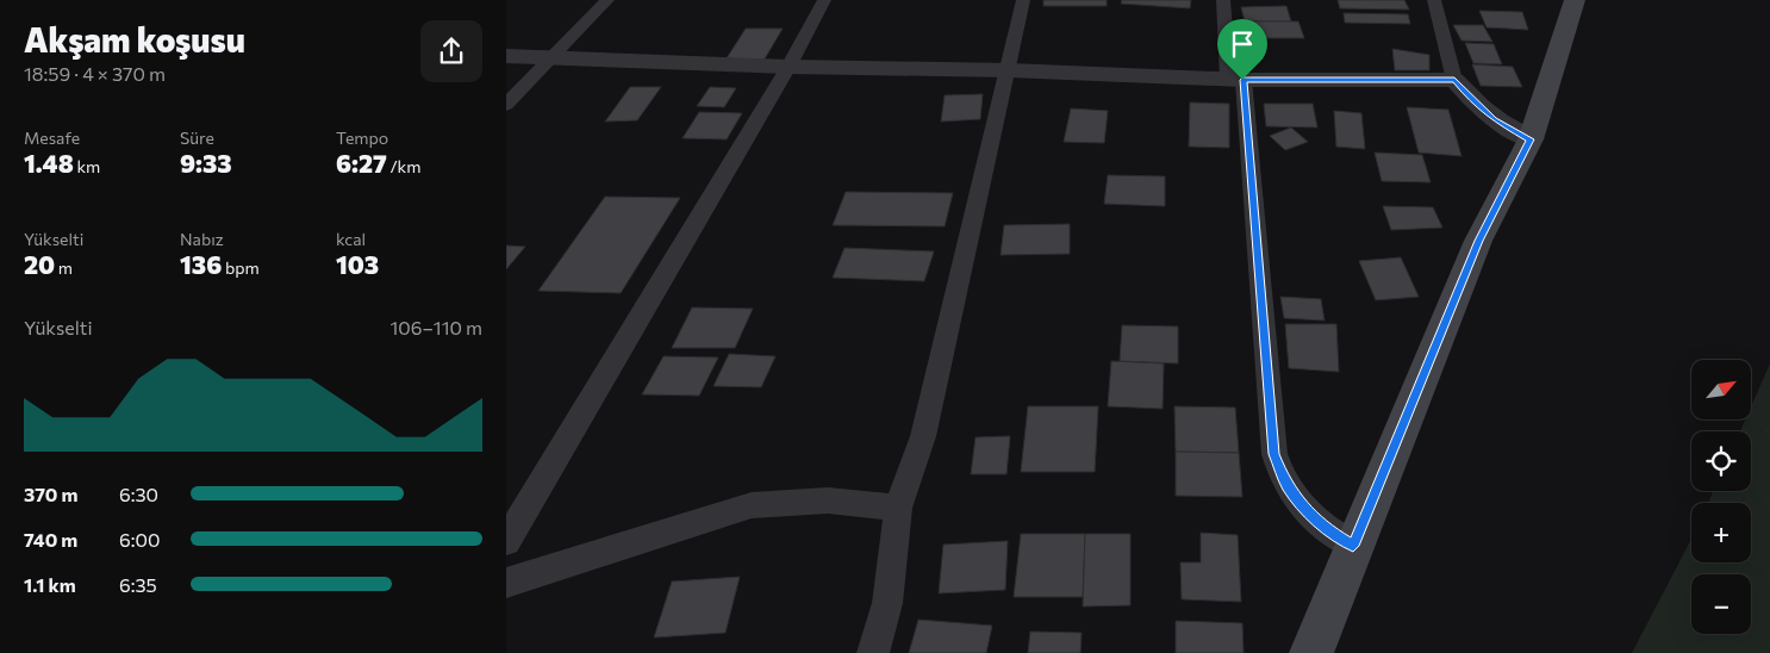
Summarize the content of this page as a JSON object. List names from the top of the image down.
{
  "north": "top right",
  "page": {
    "heading": ["Akşam koşusu", "18:59 · 4 × 370 m"],
    "stats": [
      ["Mesafe", "1.48 km"],
      ["Süre", "9:33"],
      ["Tempo", "6:27 /km"],
      ["Yükselti", "20 m"],
      ["Nabız", "136 bpm"],
      ["kcal", "103"]
    ],
    "chart": ["Yükselti", "106–110 m"],
    "map_buttons": ["+", "−"],
    "list": [
      {
        "name": "370 m",
        "note": "6:30"
      },
      {
        "name": "740 m",
        "note": "6:00"
      },
      {
        "name": "1.1 km",
        "note": "6:35"
      }
    ]
  }
}
